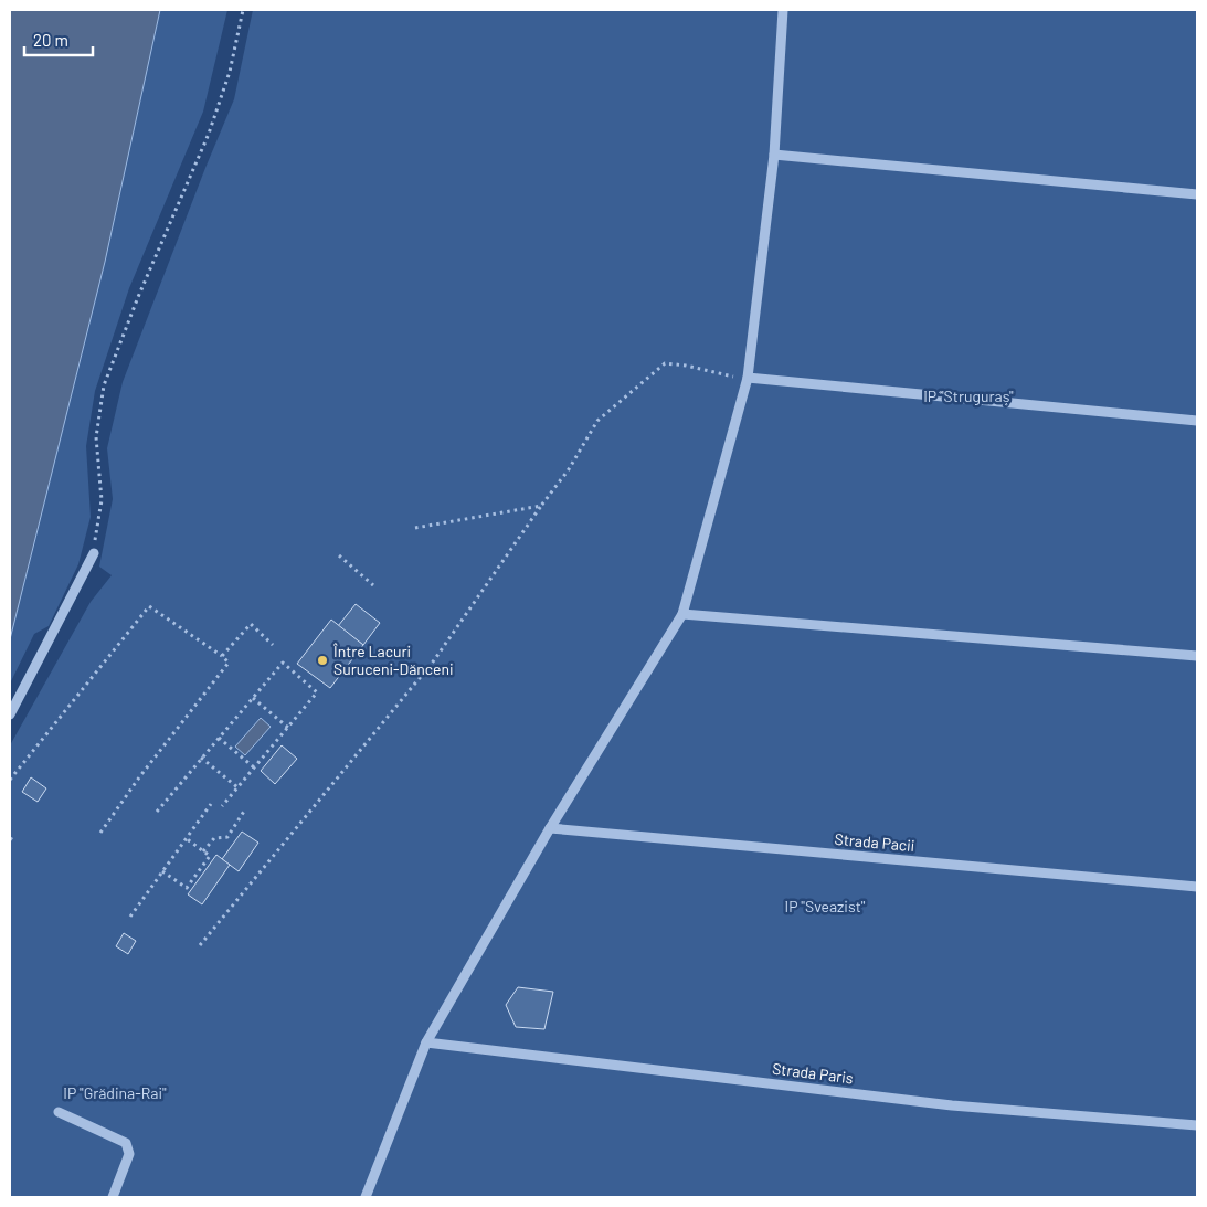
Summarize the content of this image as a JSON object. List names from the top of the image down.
{
  "streets": {
    "street": ["Strada Pacii", "Strada Paris"]
  },
  "parks": ["IP \"Struguraș\"", "IP \"Sveazist\"", "IP \"Grădina-Rai\""],
  "places": ["Între Lacuri Suruceni-Dănceni"],
  "scale_bar": "20 m"
}
